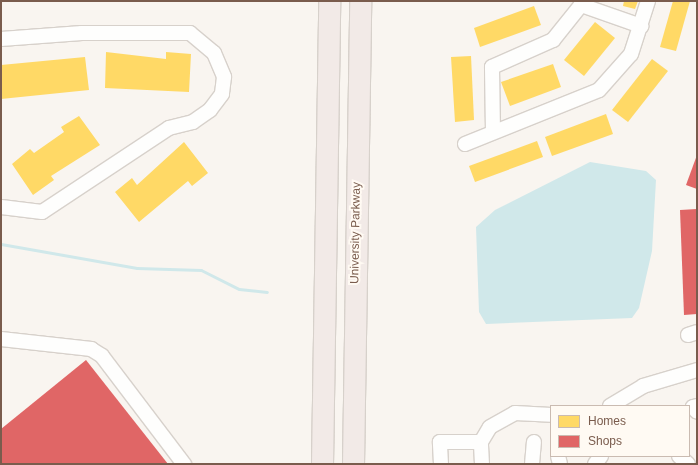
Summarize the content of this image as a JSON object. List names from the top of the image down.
{
  "streets": {
    "highway": ["University Parkway"]
  },
  "legend": ["Homes", "Shops"]
}
